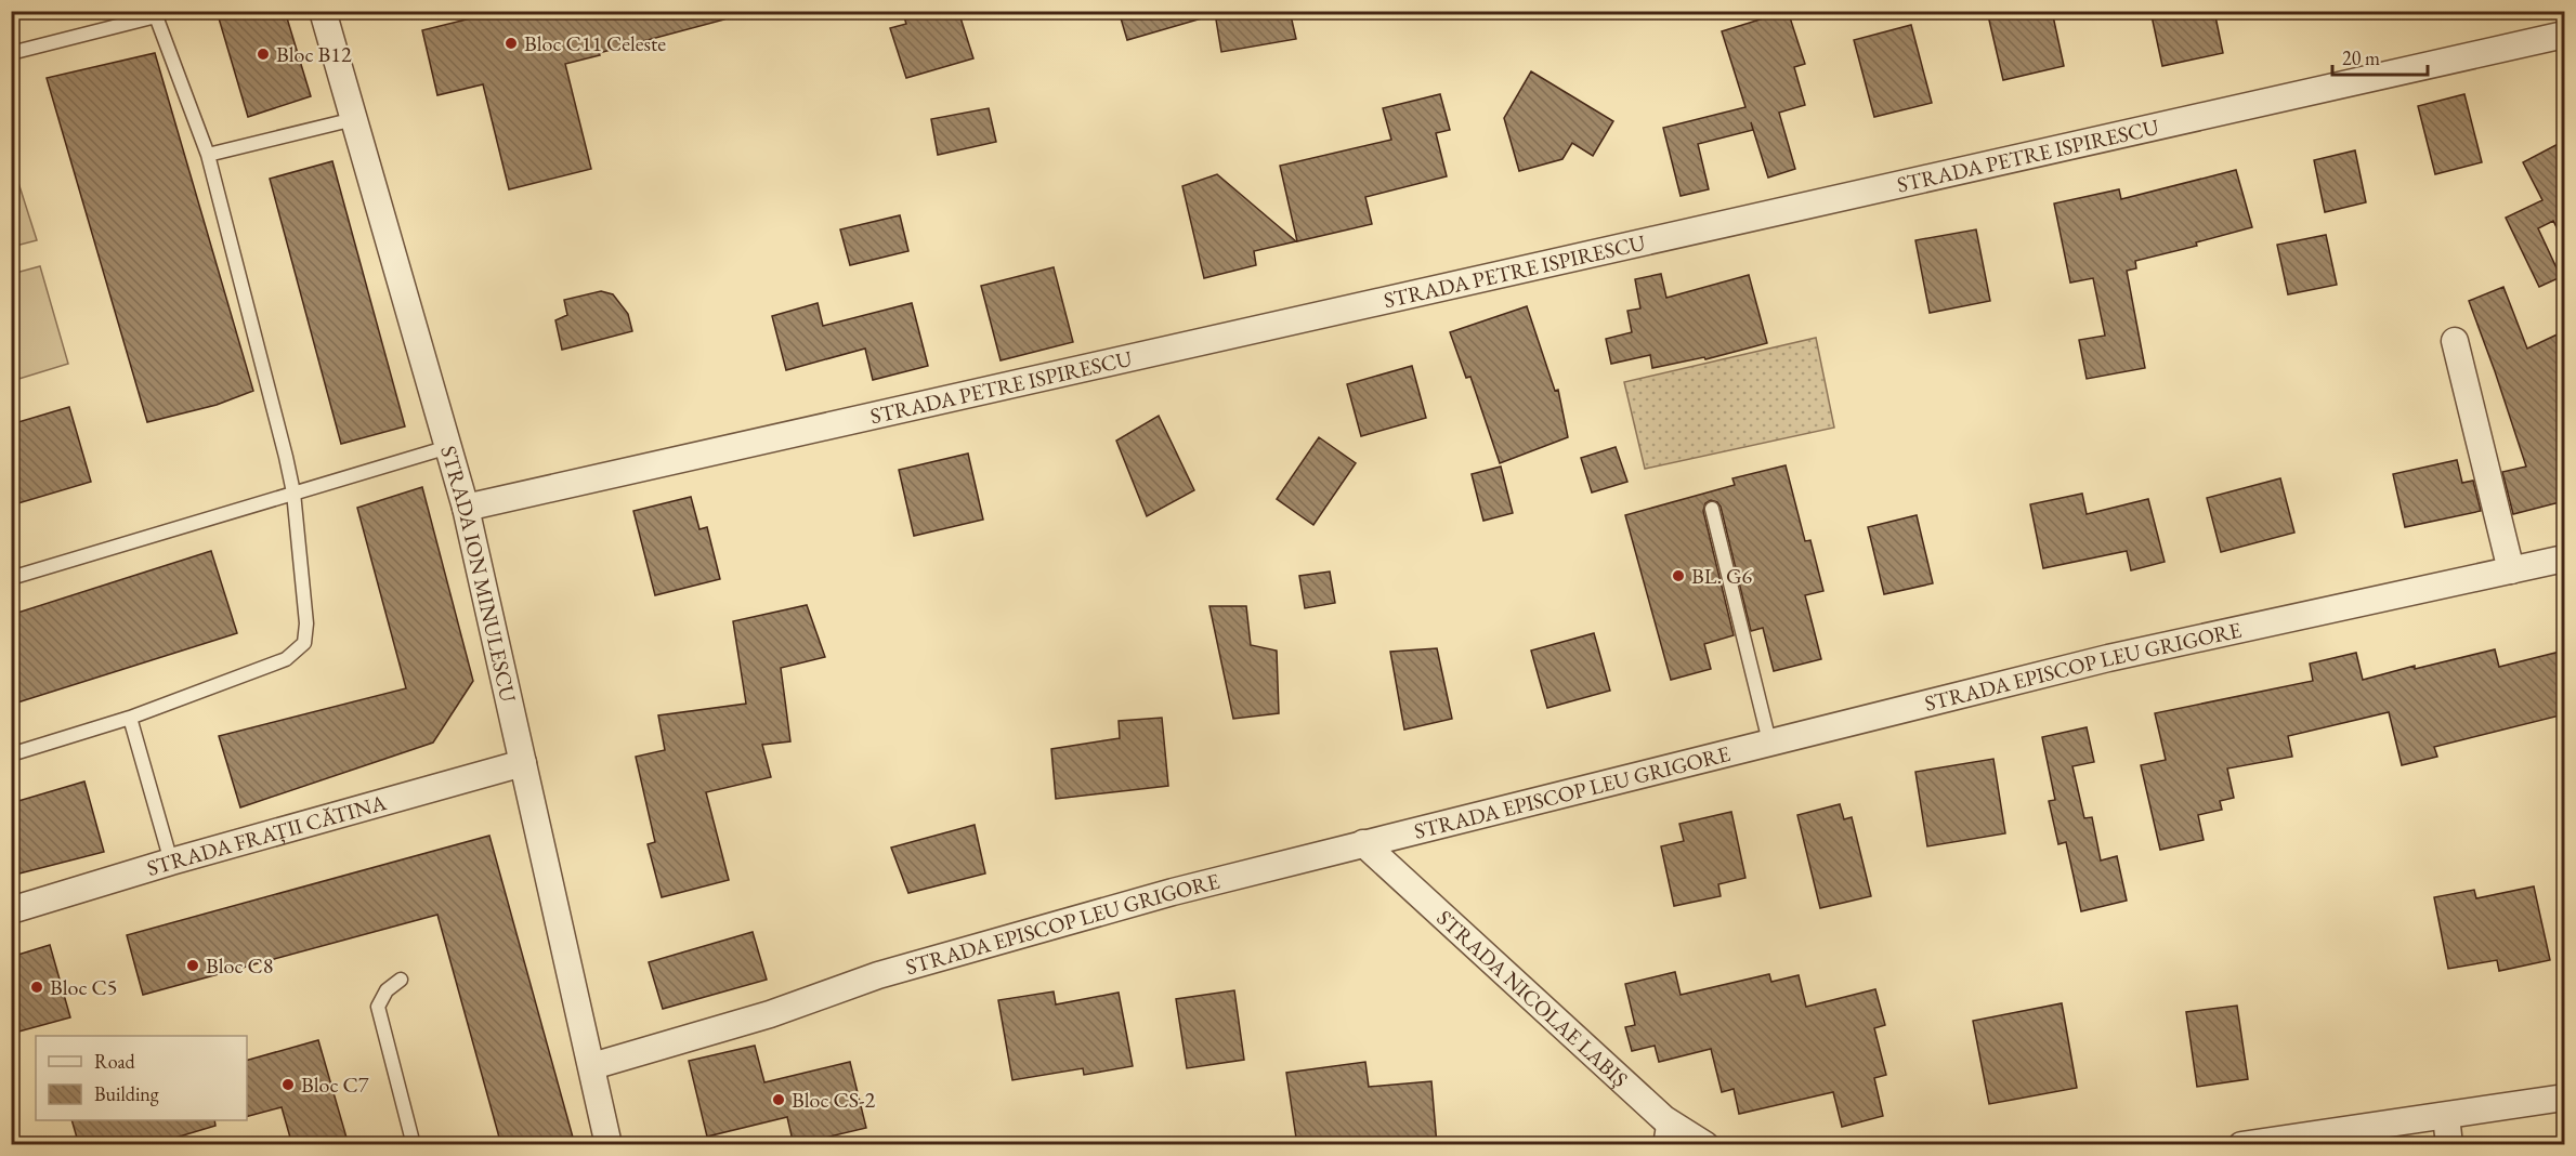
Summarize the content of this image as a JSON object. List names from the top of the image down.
{
  "streets": {
    "street": [
      "STRADA PETRE ISPIRESCU",
      "STRADA ION MINULESCU",
      "STRADA EPISCOP LEU GRIGORE",
      "STRADA FRAȚII CĂTINA",
      "STRADA NICOLAE LABIȘ"
    ]
  },
  "crossings": [
    ["STRADA PETRE ISPIRESCU", "STRADA ION MINULESCU"],
    ["STRADA ION MINULESCU", "STRADA EPISCOP LEU GRIGORE"],
    ["STRADA ION MINULESCU", "STRADA FRAȚII CĂTINA"],
    ["STRADA EPISCOP LEU GRIGORE", "STRADA NICOLAE LABIȘ"]
  ],
  "places": [
    "Bloc C11 Celeste",
    "Bloc B12",
    "BL. G6",
    "Bloc C8",
    "Bloc C5",
    "Bloc C7",
    "Bloc CS-2"
  ],
  "legend": ["Road", "Building"],
  "scale_bar": "20 m"
}
